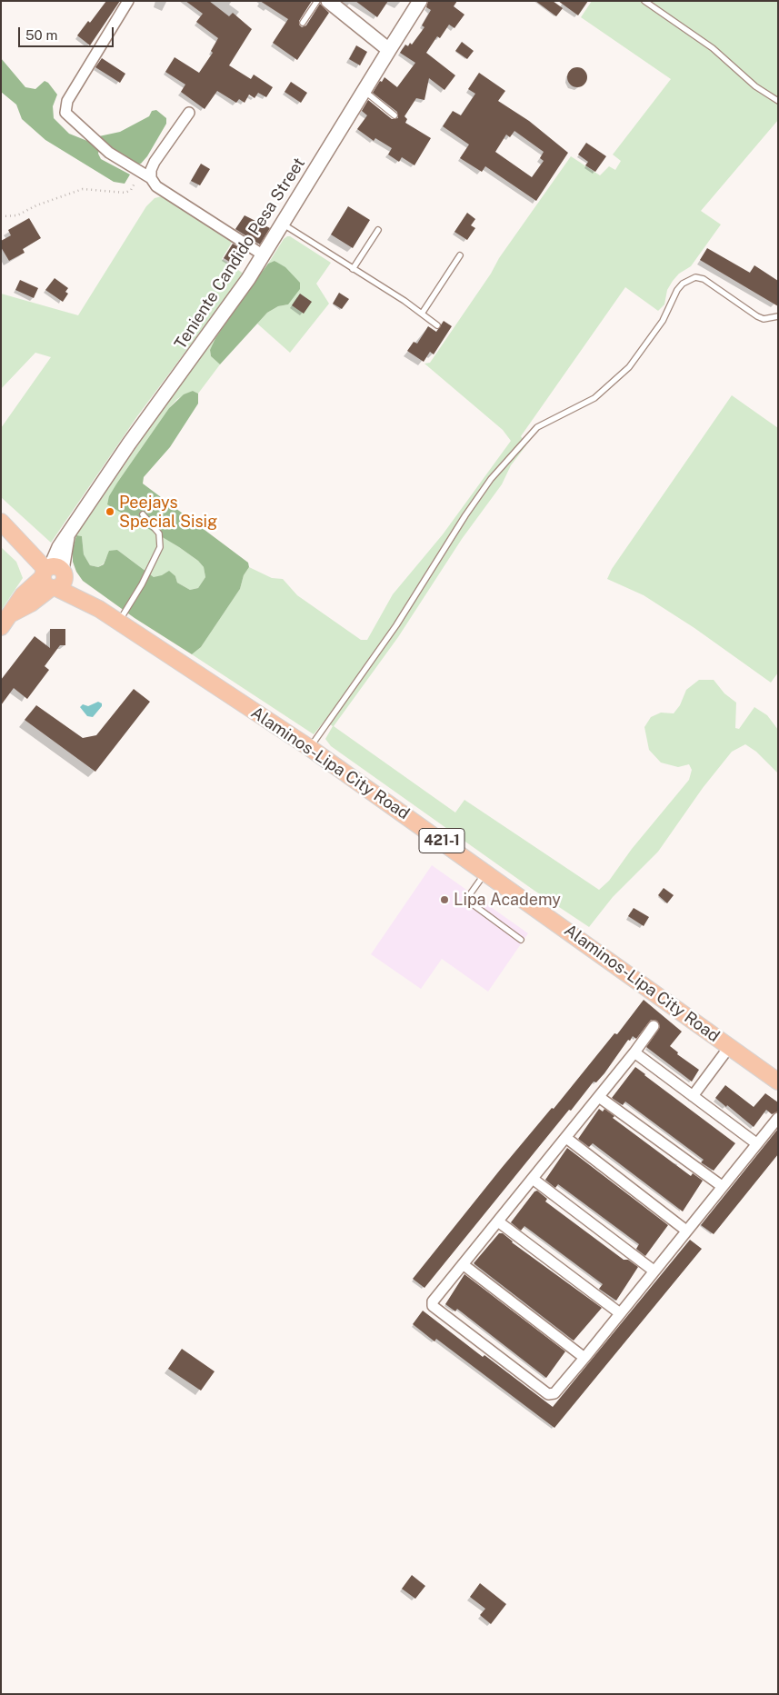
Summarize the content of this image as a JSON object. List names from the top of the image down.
{
  "streets": {
    "main road": ["Alaminos-Lipa City Road", "421-1"],
    "street": ["Teniente Candido Pesa Street"]
  },
  "crossings": [
    ["Teniente Candido Pesa Street", "Alaminos-Lipa City Road"]
  ],
  "places": ["Peejays Special Sisig", "Lipa Academy"],
  "scale_bar": "50 m"
}
